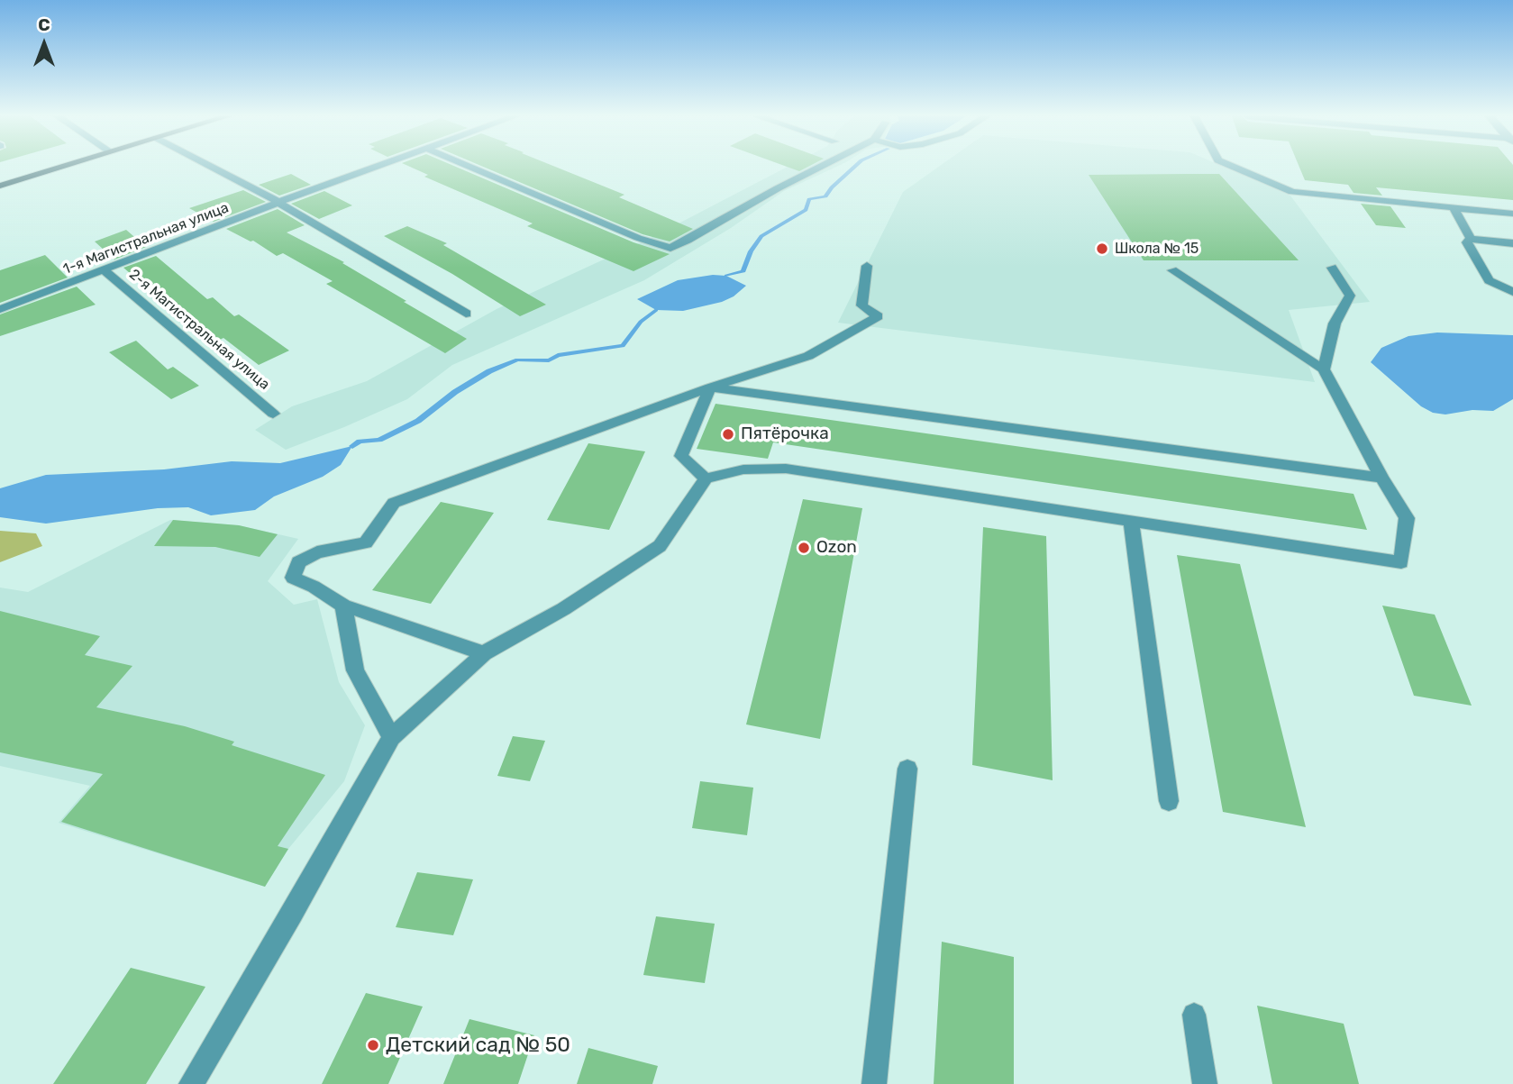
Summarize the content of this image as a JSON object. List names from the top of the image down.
{
  "streets": {
    "street": ["1-я Магистральная улица", "2-я Магистральная улица"]
  },
  "crossings": [
    ["1-я Магистральная улица", "2-я Магистральная улица"]
  ],
  "places": [
    "Школа № 15",
    "Пятёрочка",
    "Ozon",
    "Детский сад № 50"
  ],
  "north": "top"
}
